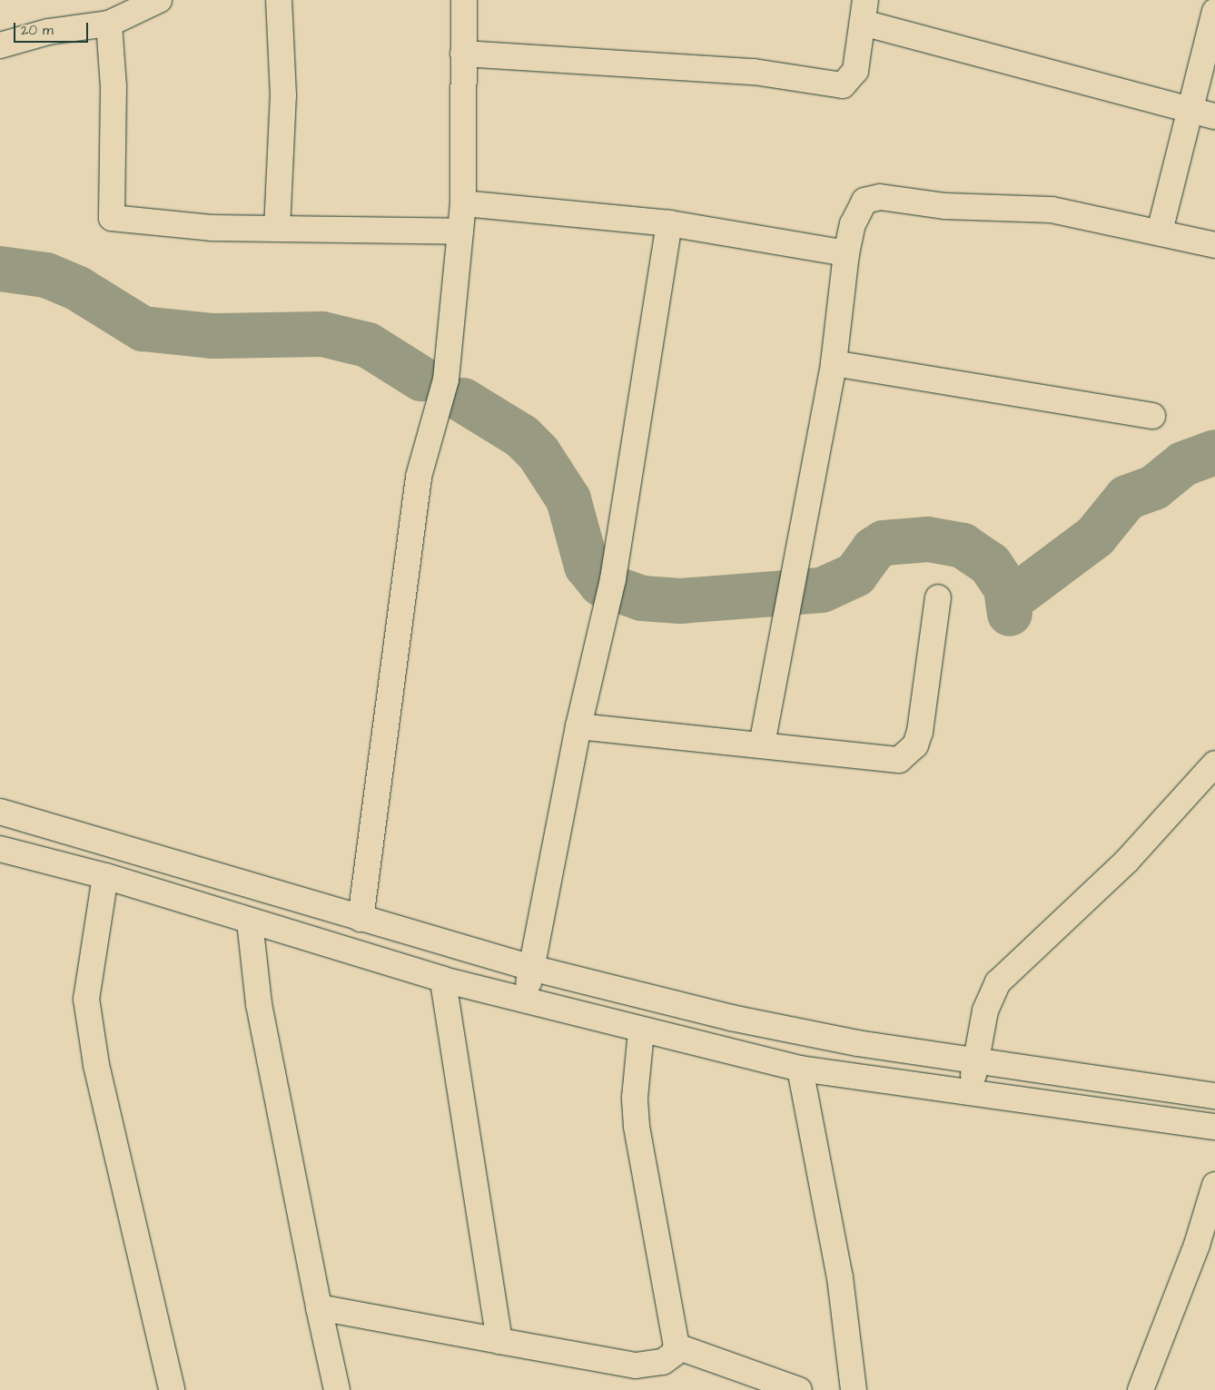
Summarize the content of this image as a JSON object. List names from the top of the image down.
{
  "scale_bar": "20 m"
}
